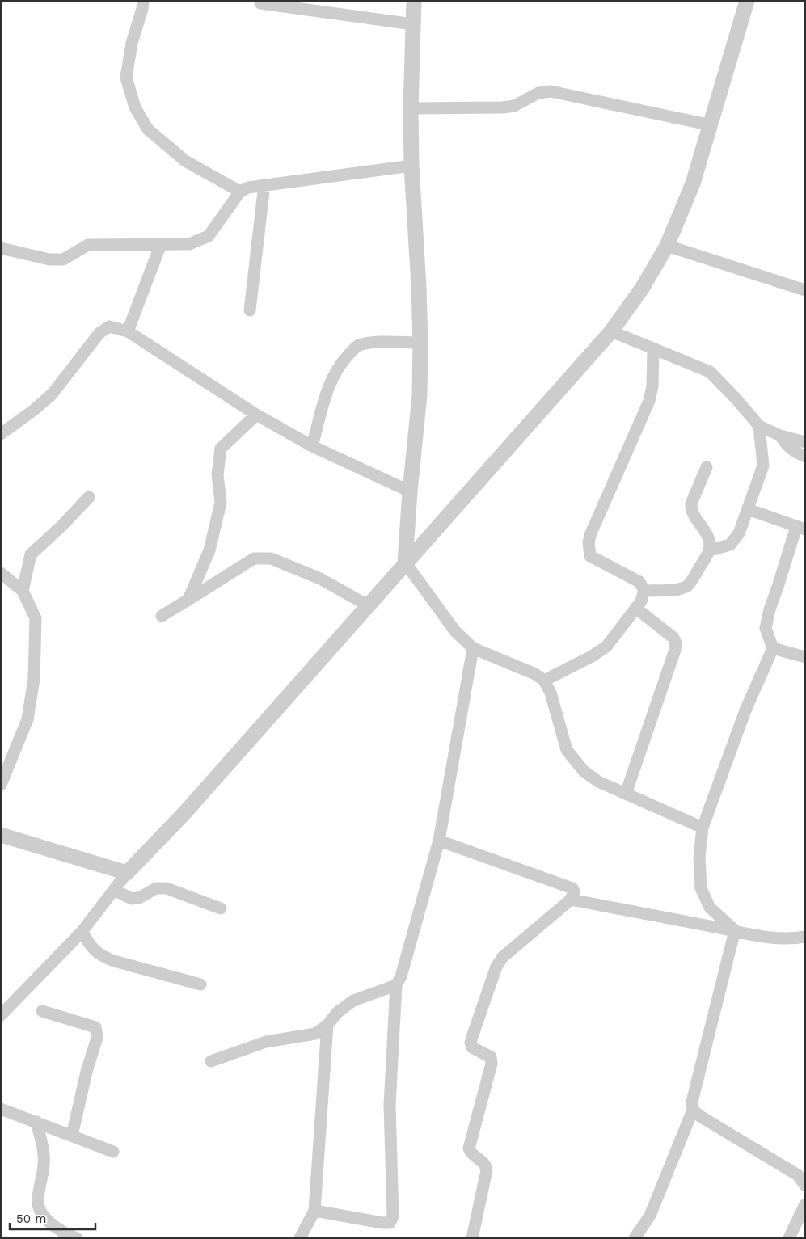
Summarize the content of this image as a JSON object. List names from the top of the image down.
{
  "scale_bar": "50 m"
}
